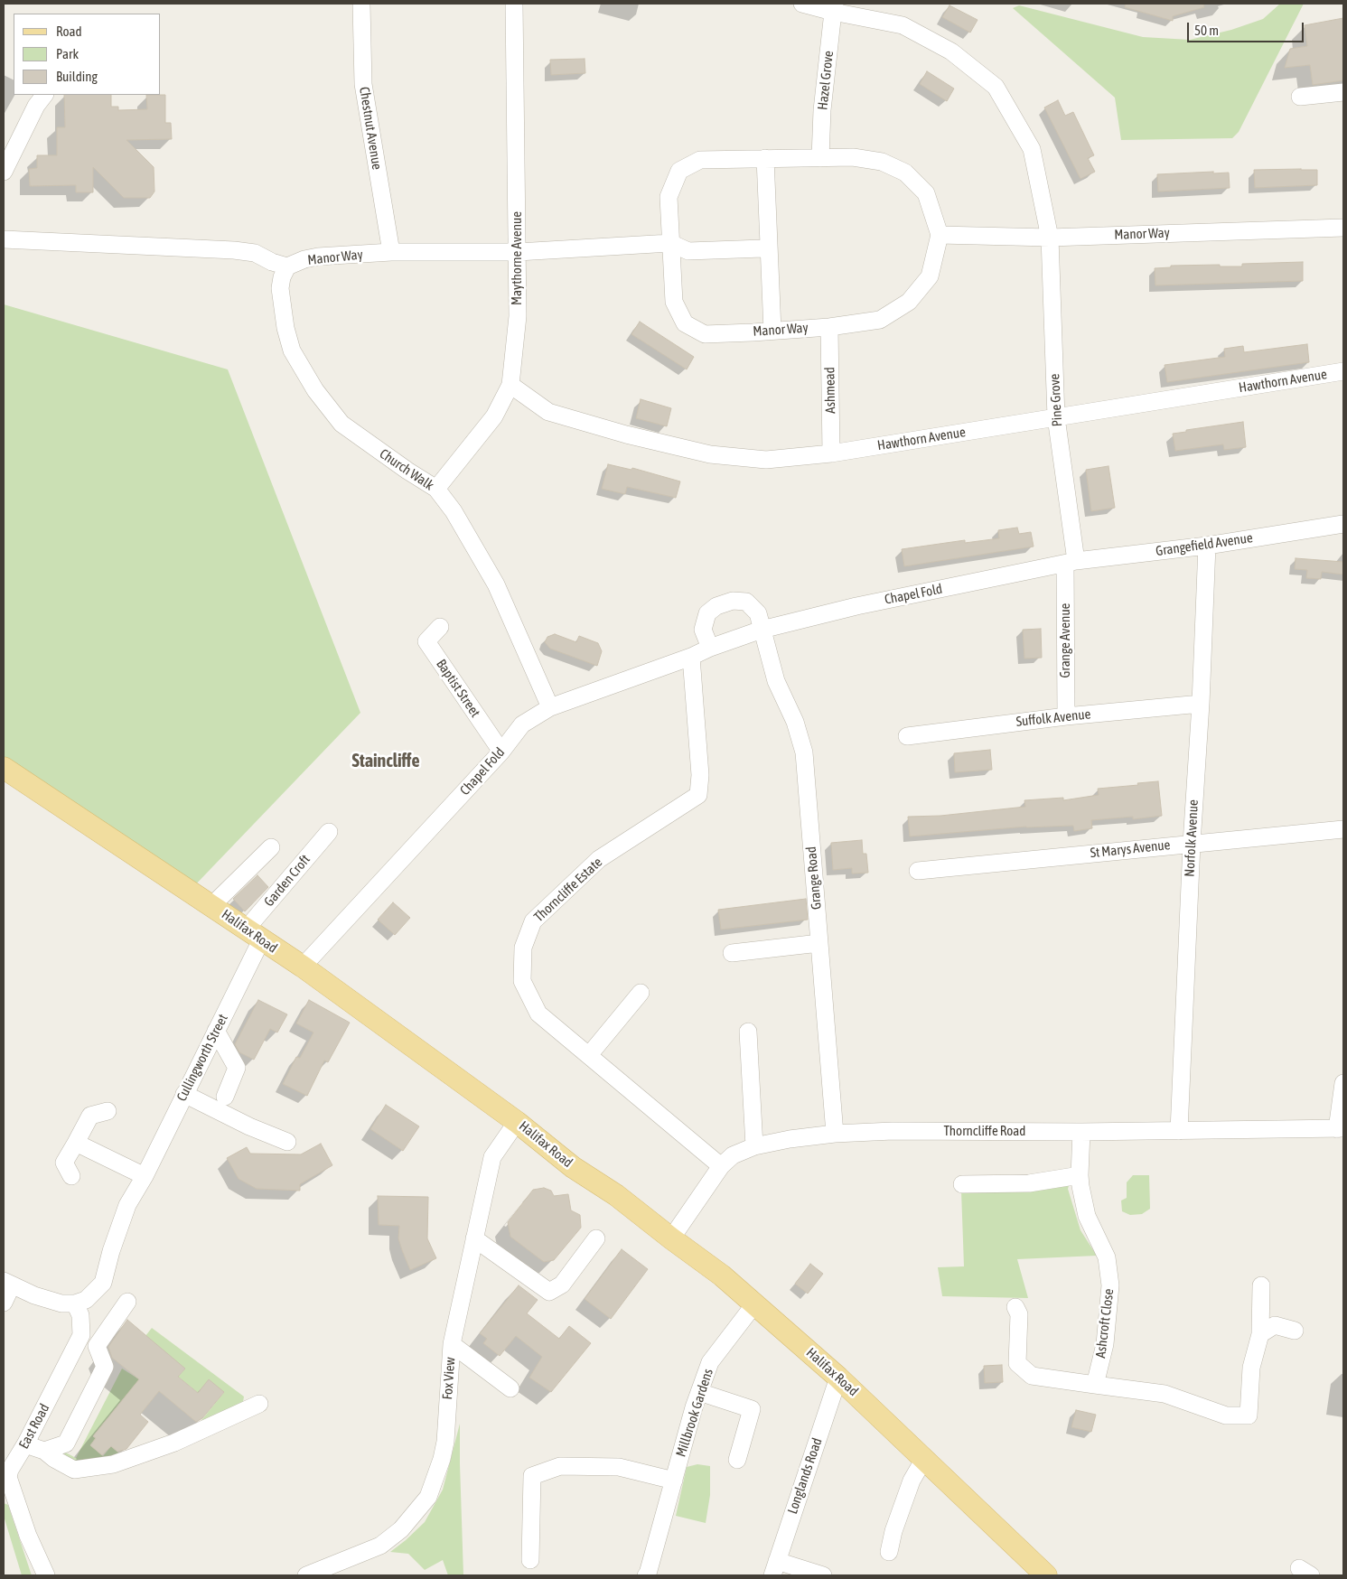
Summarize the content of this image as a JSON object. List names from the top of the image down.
{
  "streets": {
    "main road": ["Halifax Road"],
    "street": [
      "Hazel Grove",
      "Chestnut Avenue",
      "Manor Way",
      "Maythorne Avenue",
      "Hawthorn Avenue",
      "Ashmead",
      "Pine Grove",
      "Church Walk",
      "Grangefield Avenue",
      "Chapel Fold",
      "Grange Avenue",
      "Baptist Street",
      "Suffolk Avenue",
      "Norfolk Avenue",
      "St Marys Avenue",
      "Grange Road",
      "Garden Croft",
      "Thorncliffe Estate",
      "Cullingworth Street",
      "Thorncliffe Road",
      "Ashcroft Close",
      "Fox View",
      "Millbrook Gardens",
      "East Road",
      "Longlands Road"
    ]
  },
  "crossings": [
    ["Hazel Grove", "Manor Way"],
    ["Hazel Grove", "Pine Grove"],
    ["Chestnut Avenue", "Manor Way"],
    ["Manor Way", "Maythorne Avenue"],
    ["Manor Way", "Ashmead"],
    ["Manor Way", "Pine Grove"],
    ["Manor Way", "Church Walk"],
    ["Maythorne Avenue", "Hawthorn Avenue"],
    ["Maythorne Avenue", "Church Walk"],
    ["Hawthorn Avenue", "Ashmead"],
    ["Hawthorn Avenue", "Pine Grove"],
    ["Pine Grove", "Grangefield Avenue"],
    ["Pine Grove", "Chapel Fold"],
    ["Pine Grove", "Grange Avenue"],
    ["Church Walk", "Chapel Fold"],
    ["Grangefield Avenue", "Chapel Fold"],
    ["Grangefield Avenue", "Grange Avenue"],
    ["Grangefield Avenue", "Norfolk Avenue"],
    ["Chapel Fold", "Grange Avenue"],
    ["Chapel Fold", "Baptist Street"],
    ["Chapel Fold", "Grange Road"],
    ["Chapel Fold", "Thorncliffe Estate"],
    ["Chapel Fold", "Halifax Road"],
    ["Grange Avenue", "Suffolk Avenue"],
    ["Suffolk Avenue", "Norfolk Avenue"],
    ["Norfolk Avenue", "St Marys Avenue"],
    ["Norfolk Avenue", "Thorncliffe Road"],
    ["Grange Road", "Thorncliffe Road"],
    ["Garden Croft", "Halifax Road"],
    ["Garden Croft", "Cullingworth Street"],
    ["Thorncliffe Estate", "Thorncliffe Road"],
    ["Halifax Road", "Cullingworth Street"],
    ["Halifax Road", "Thorncliffe Road"],
    ["Halifax Road", "Fox View"],
    ["Halifax Road", "Millbrook Gardens"],
    ["Halifax Road", "Longlands Road"],
    ["Cullingworth Street", "East Road"],
    ["Thorncliffe Road", "Ashcroft Close"]
  ],
  "districts": ["Staincliffe"],
  "legend": ["Road", "Park", "Building"],
  "scale_bar": "50 m"
}
